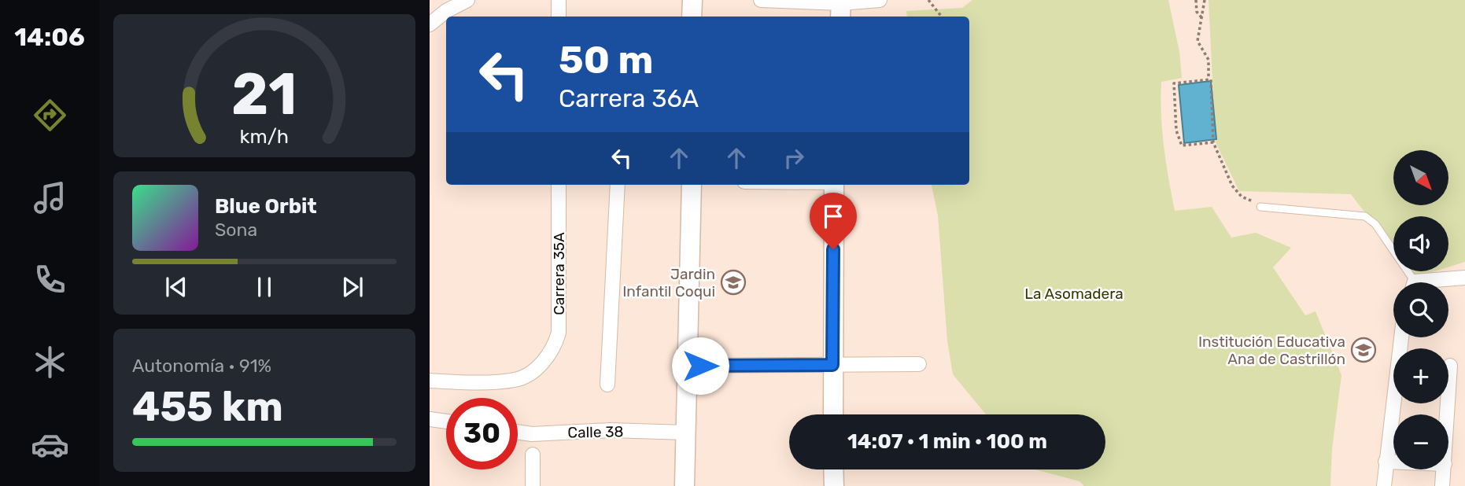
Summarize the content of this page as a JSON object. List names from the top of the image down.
{
  "streets": {
    "street": ["Carrera 35A", "Calle 38"]
  },
  "parks": ["La Asomadera"],
  "places": {
    "school or university": ["Jardin Infantil Coqui", "Institución Educativa Ana de Castrillón"]
  },
  "north": "bottom right",
  "page": {
    "tabs": "14:06",
    "turn": ["50 m", "Carrera 36A"],
    "map_buttons": ["+", "−"],
    "song": ["Blue Orbit", "Sona"],
    "tile": ["Autonomía · 91%", "455 km"],
    "limit": "30",
    "trip": "14:07 · 1 min · 100 m",
    "gauge": ["21", "km/h"]
  }
}
